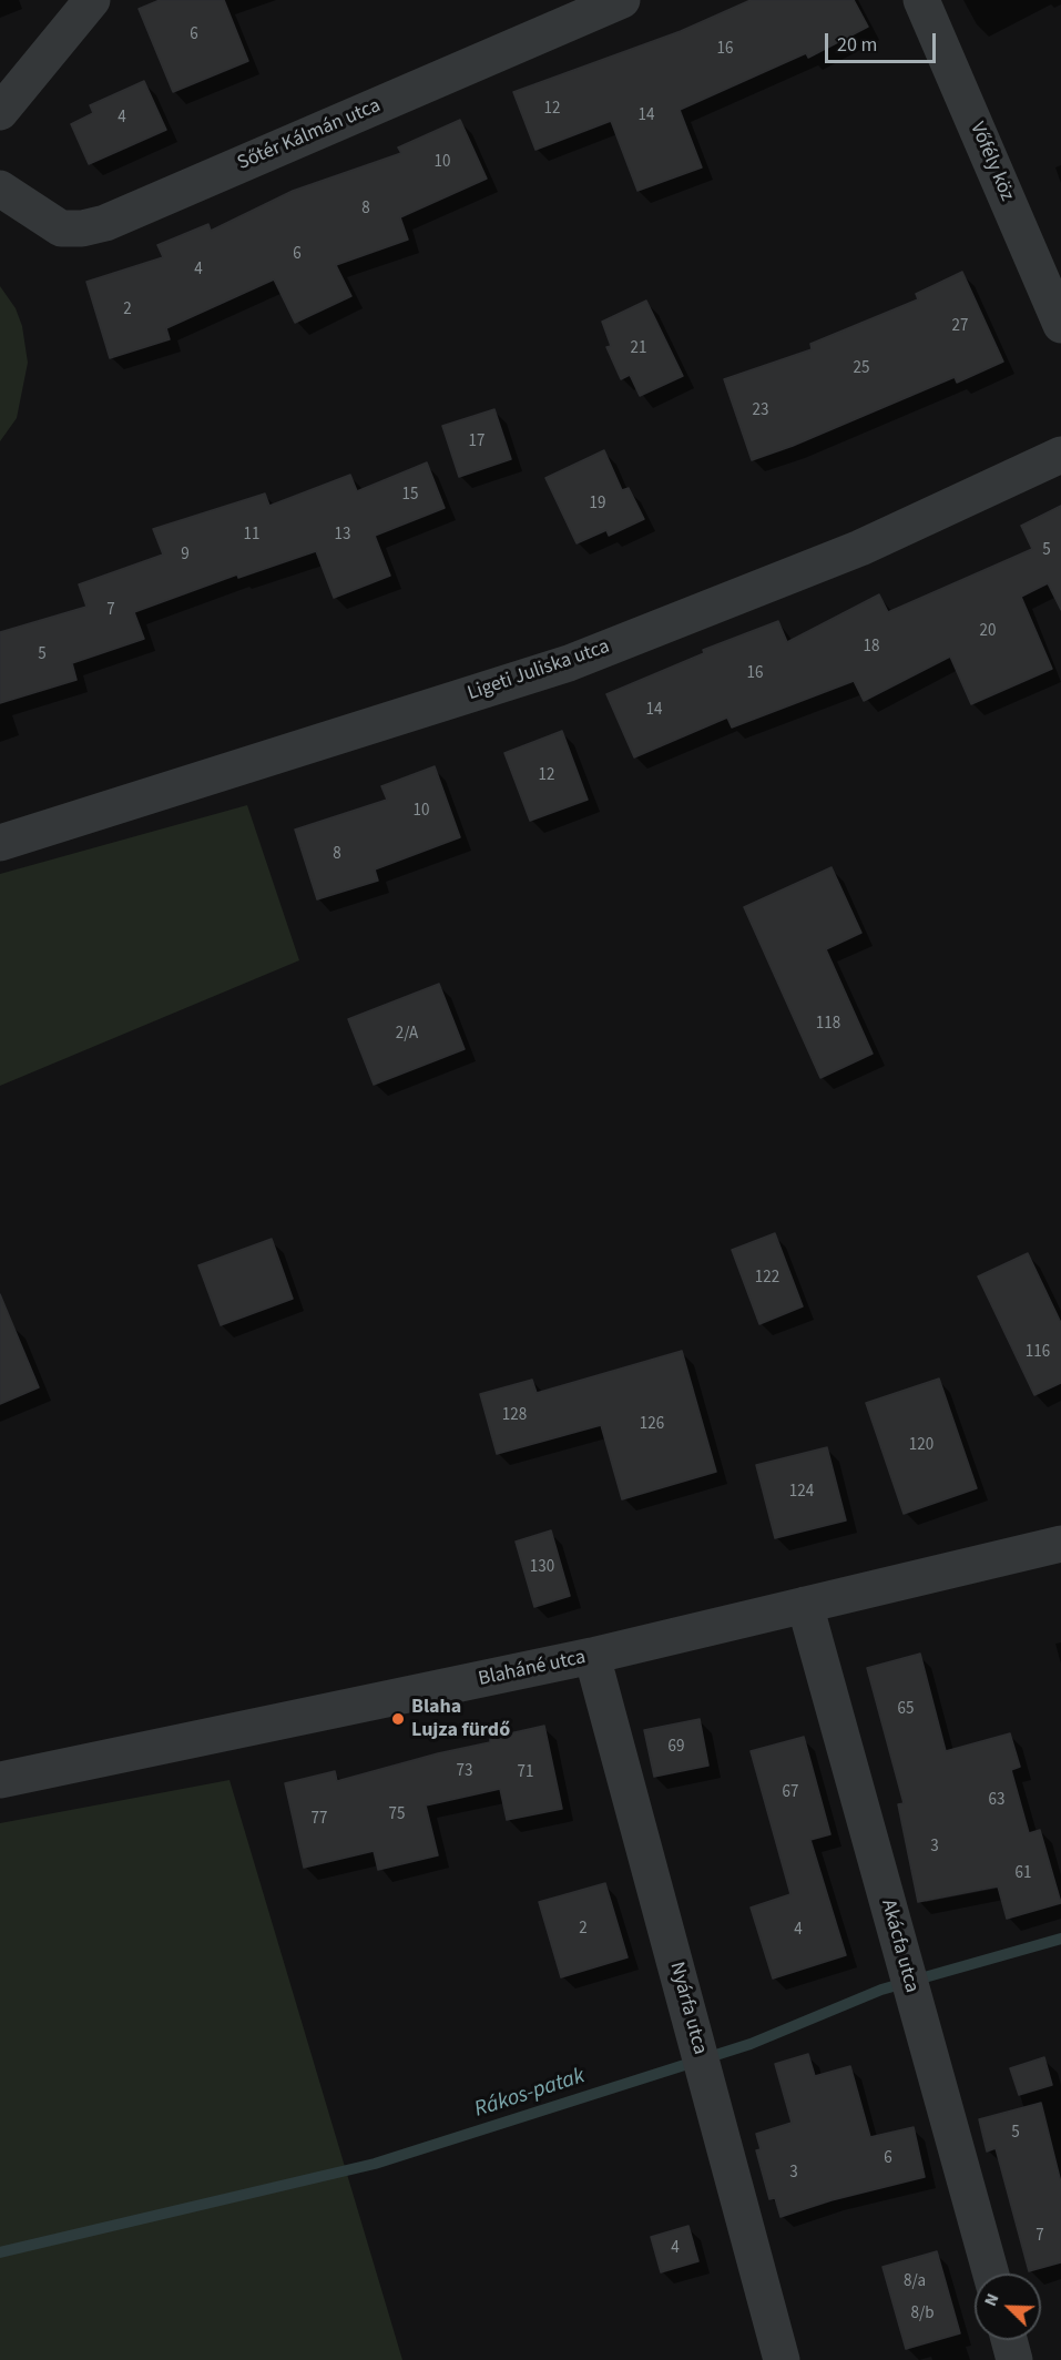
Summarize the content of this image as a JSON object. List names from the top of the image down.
{
  "streets": {
    "street": [
      "Sőtér Kálmán utca",
      "Vőfély köz",
      "Ligeti Juliska utca",
      "Blaháné utca",
      "Akácfa utca",
      "Nyárfa utca"
    ]
  },
  "crossings": [
    ["Blaháné utca", "Akácfa utca"],
    ["Blaháné utca", "Nyárfa utca"]
  ],
  "water": ["Rákos-patak"],
  "places": ["Blaha Lujza fürdő"],
  "house_numbers": [
    "6",
    "16",
    "12",
    "14",
    "4",
    "10",
    "8",
    "6",
    "4",
    "2",
    "27",
    "21",
    "25",
    "23",
    "17",
    "15",
    "19",
    "11",
    "13",
    "5",
    "9",
    "7",
    "20",
    "18",
    "5",
    "16",
    "14",
    "12",
    "10",
    "8",
    "118",
    "2/A",
    "122",
    "116",
    "128",
    "126",
    "120",
    "124",
    "130",
    "65",
    "69",
    "73",
    "71",
    "67",
    "63",
    "75",
    "77",
    "3",
    "61",
    "2",
    "4",
    "5",
    "6",
    "3",
    "7",
    "4",
    "8/a",
    "8/b"
  ],
  "scale_bar": "20 m",
  "north": "top left"
}
